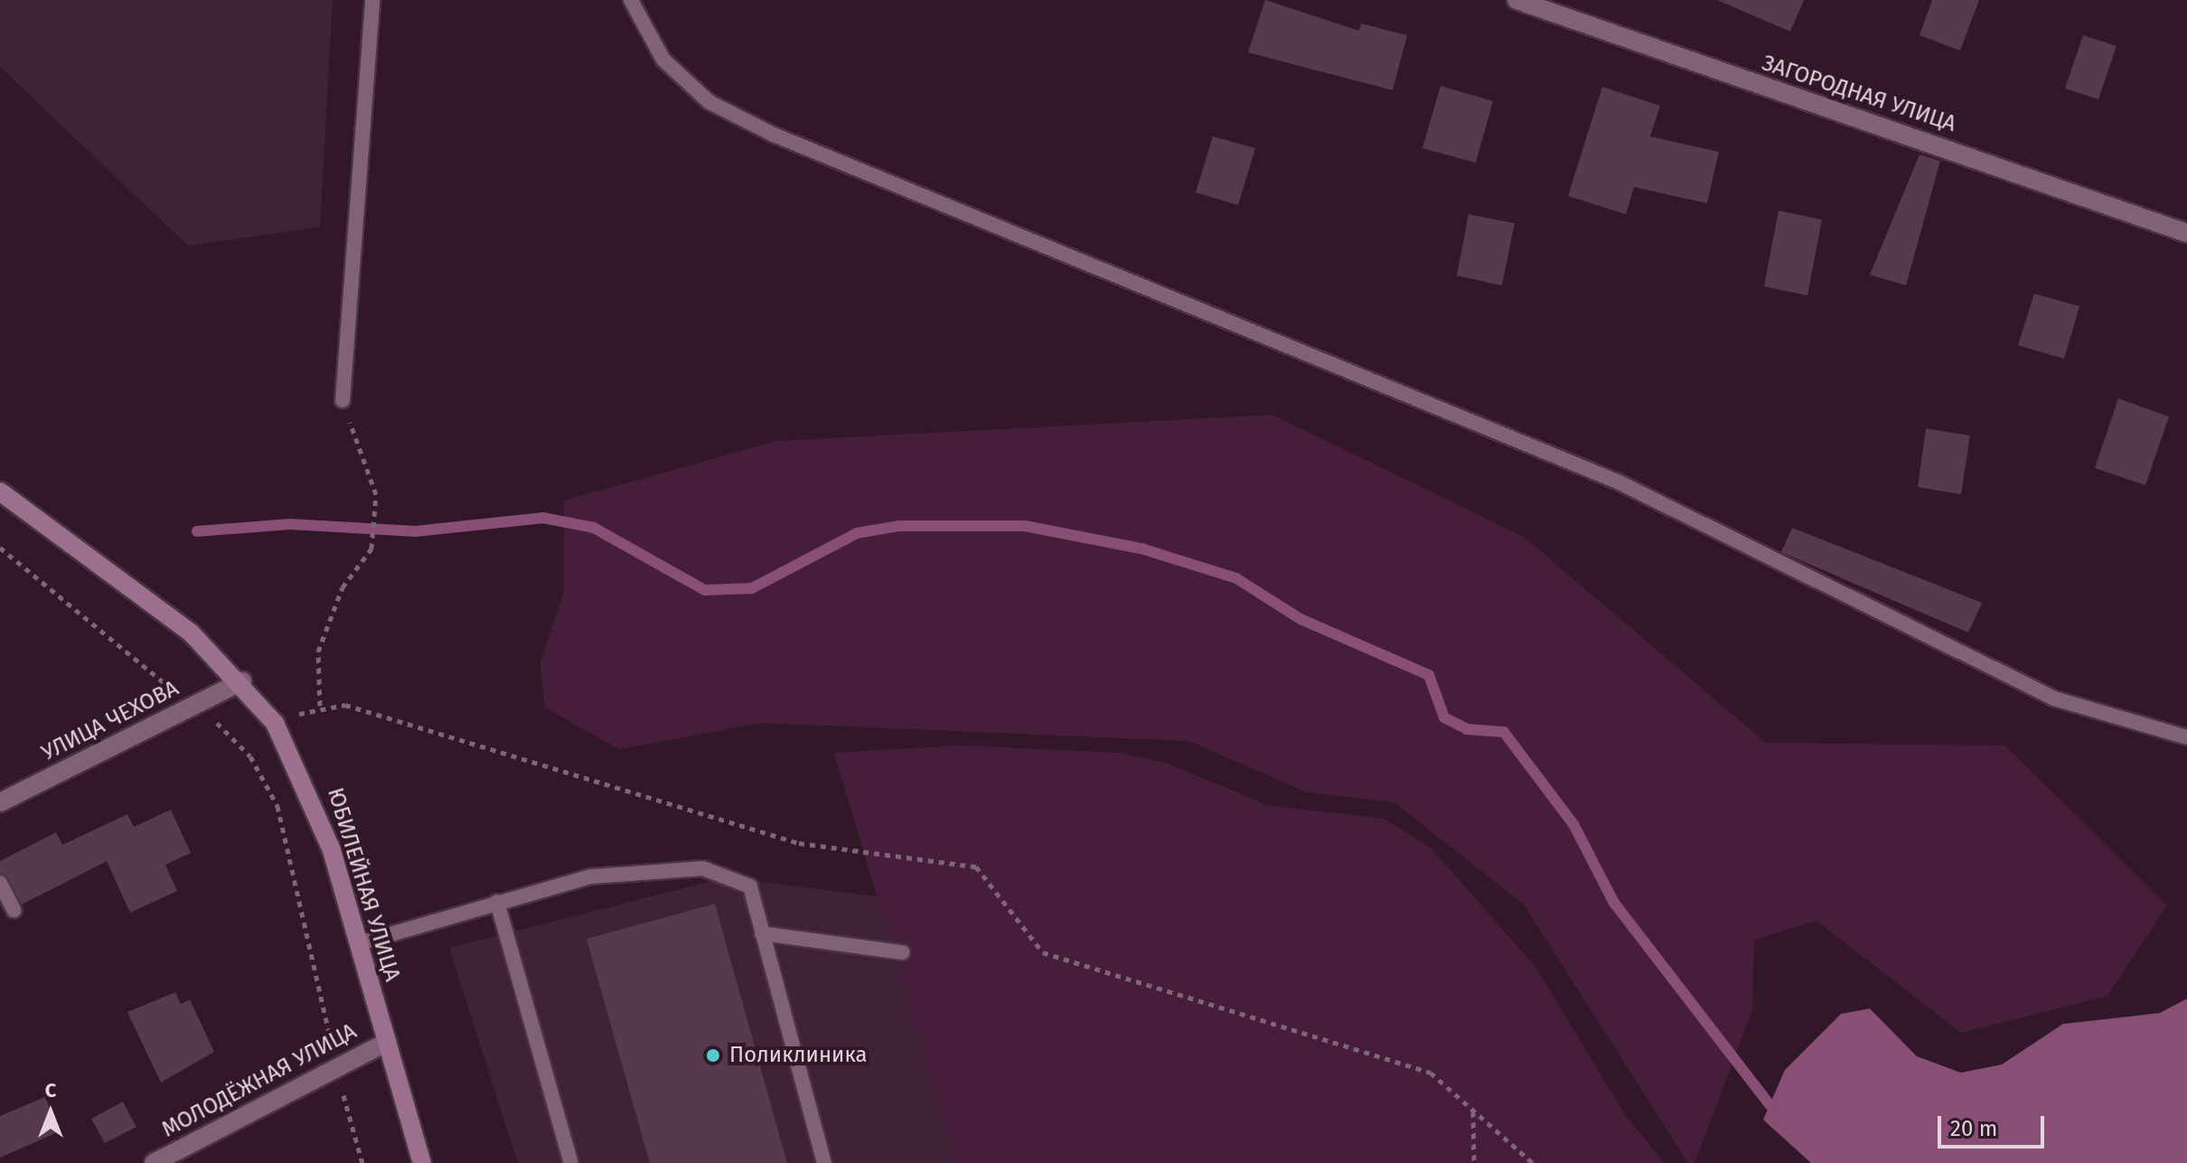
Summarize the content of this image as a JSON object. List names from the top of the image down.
{
  "streets": {
    "main road": ["ЮБИЛЕЙНАЯ УЛИЦА"],
    "street": ["ЗАГОРОДНАЯ УЛИЦА", "УЛИЦА ЧЕХОВА", "МОЛОДЁЖНАЯ УЛИЦА"]
  },
  "crossings": [
    ["УЛИЦА ЧЕХОВА", "ЮБИЛЕЙНАЯ УЛИЦА"],
    ["ЮБИЛЕЙНАЯ УЛИЦА", "МОЛОДЁЖНАЯ УЛИЦА"]
  ],
  "places": ["Поликлиника"],
  "scale_bar": "20 m",
  "north": "top"
}
